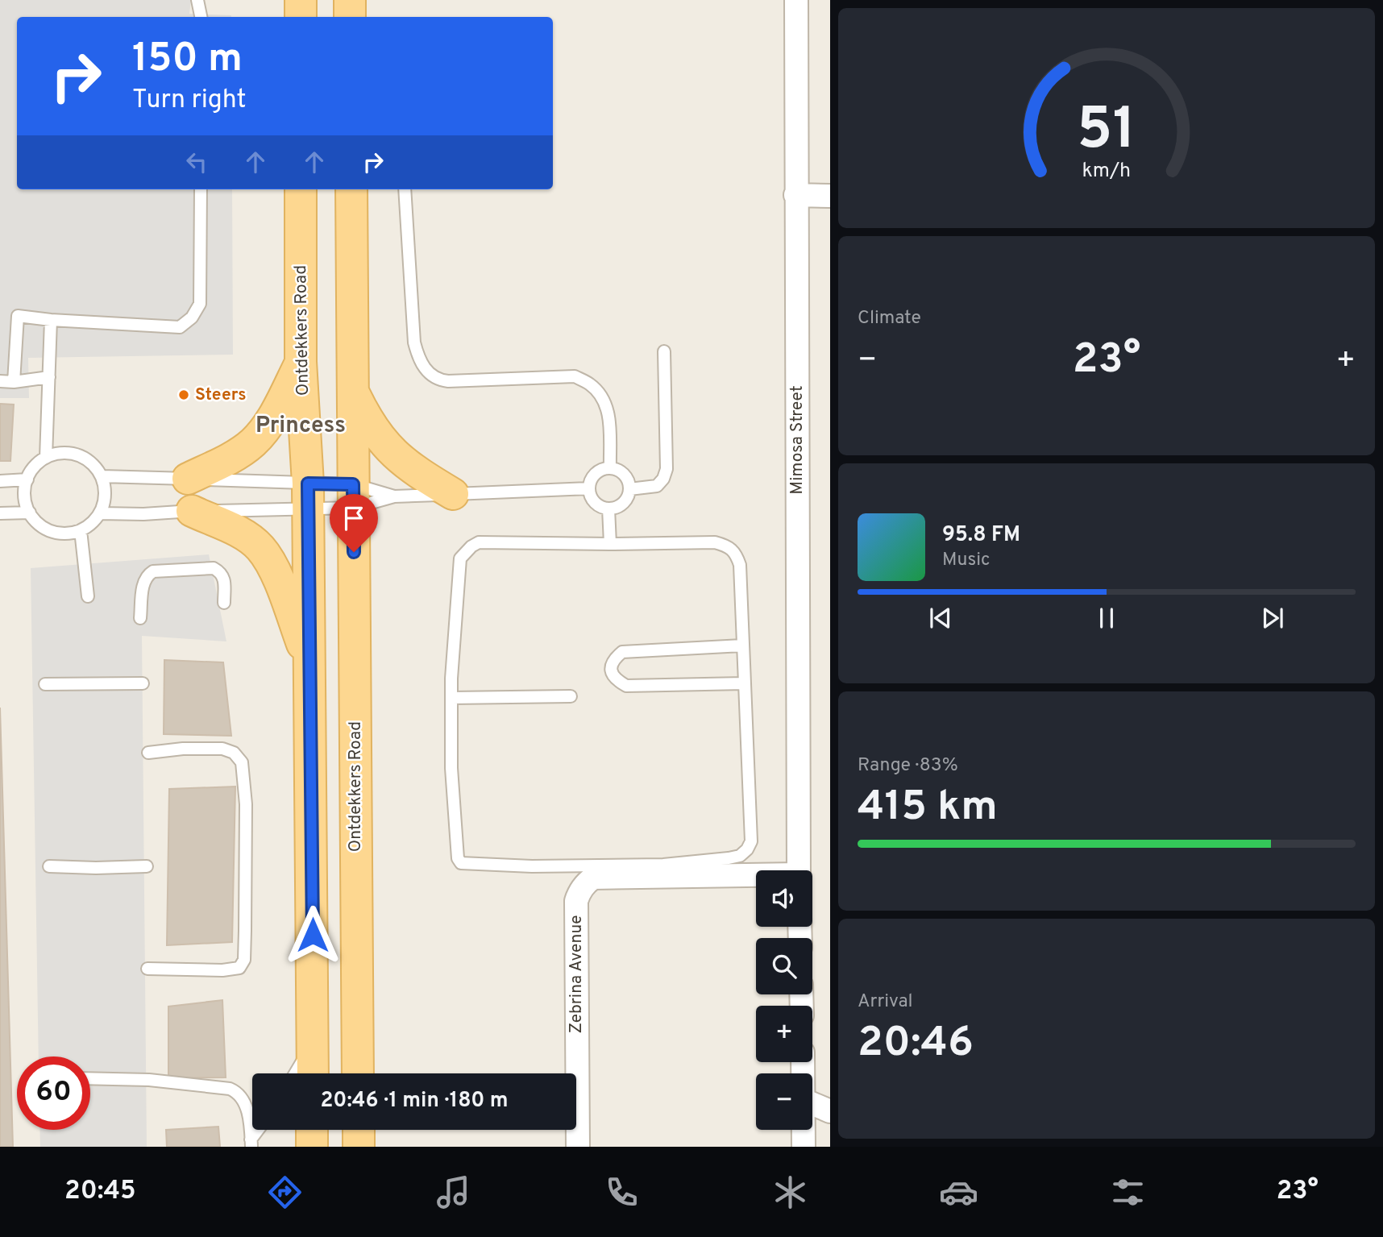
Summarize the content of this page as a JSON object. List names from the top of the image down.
{
  "streets": {
    "main road": ["Ontdekkers Road"],
    "street": ["Mimosa Street", "Zebrina Avenue"]
  },
  "districts": ["Princess"],
  "places": ["Steers"],
  "page": {
    "turn": ["150 m", "Turn right"],
    "tile": [
      "Climate",
      ["Range · 83%", "415 km"],
      ["Arrival", "20:46"]
    ],
    "heat": ["−", "23°", "+"],
    "song": ["95.8 FM", "Music"],
    "map_buttons": ["+", "−"],
    "limit": "60",
    "trip": "20:46 · 1 min · 180 m",
    "tabs": ["20:45", "23°"],
    "gauge": ["51", "km/h"]
  }
}
